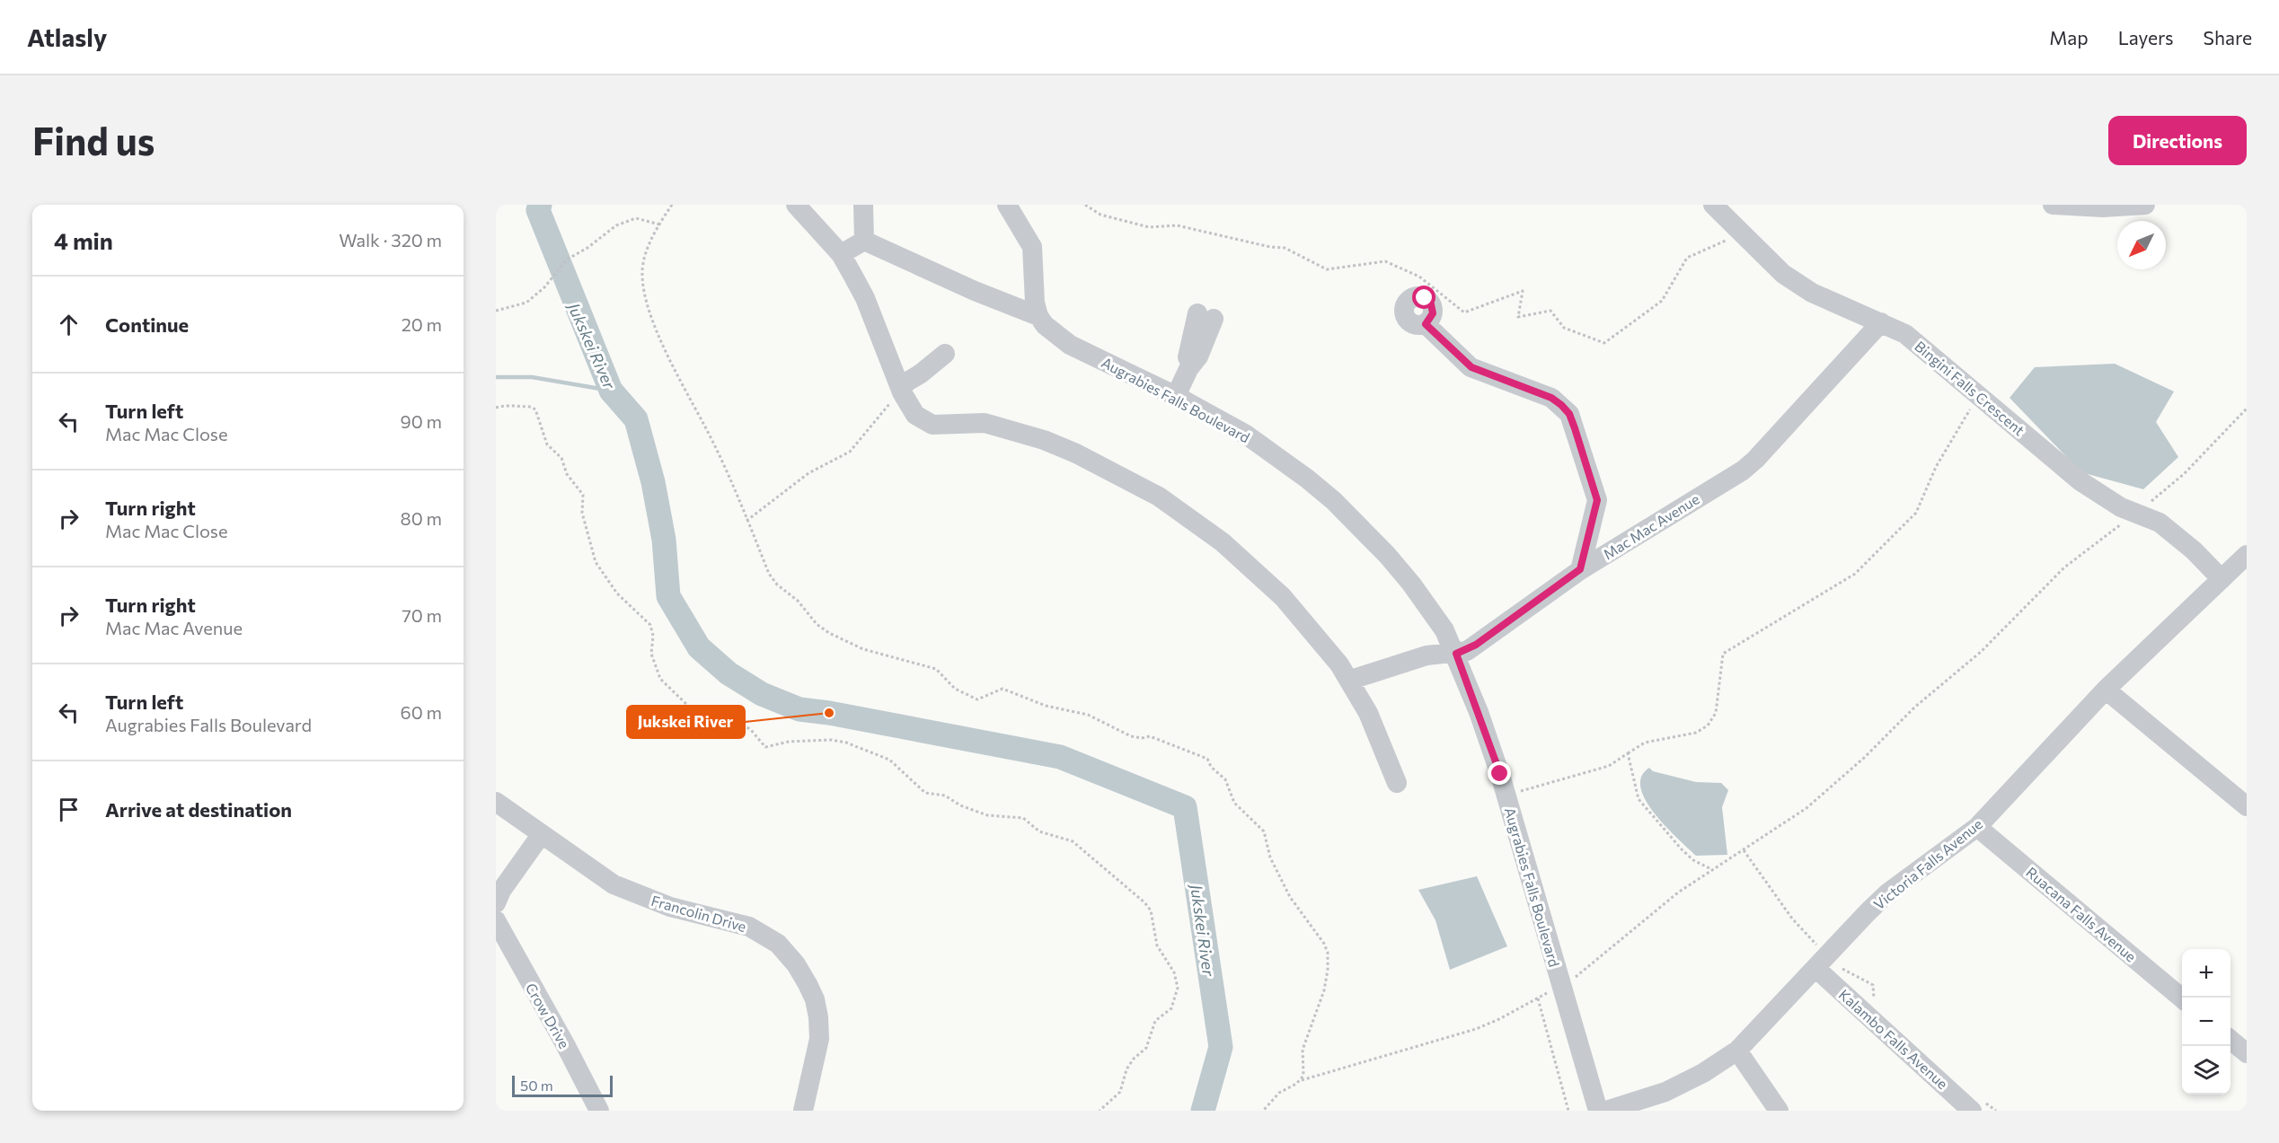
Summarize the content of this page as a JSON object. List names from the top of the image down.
{
  "streets": {
    "street": [
      "Bingini Falls Crescent",
      "Augrabies Falls Boulevard",
      "Mac Mac Avenue",
      "Victoria Falls Avenue",
      "Francolin Drive",
      "Ruacana Falls Avenue",
      "Crow Drive",
      "Kalambo Falls Avenue"
    ]
  },
  "crossings": [
    ["Bingini Falls Crescent", "Mac Mac Avenue"],
    ["Bingini Falls Crescent", "Victoria Falls Avenue"],
    ["Augrabies Falls Boulevard", "Mac Mac Avenue"],
    ["Victoria Falls Avenue", "Ruacana Falls Avenue"],
    ["Victoria Falls Avenue", "Kalambo Falls Avenue"]
  ],
  "water": ["Jukskei River"],
  "places": ["Jukskei River"],
  "scale_bar": "50 m",
  "north": "bottom left",
  "page": {
    "header": "Atlasly",
    "nav": ["Map", "Layers", "Share"],
    "buttons": "Directions",
    "title": "Find us",
    "heading": ["4 min", "Walk · 320 m"],
    "list": [
      ["Continue", "20 m"],
      ["Turn left", "Mac Mac Close", "90 m"],
      ["Turn right", "Mac Mac Close", "80 m"],
      ["Turn right", "Mac Mac Avenue", "70 m"],
      ["Turn left", "Augrabies Falls Boulevard", "60 m"],
      "Arrive at destination"
    ],
    "map_buttons": ["+", "−"],
    "scale": "50 m"
  }
}
